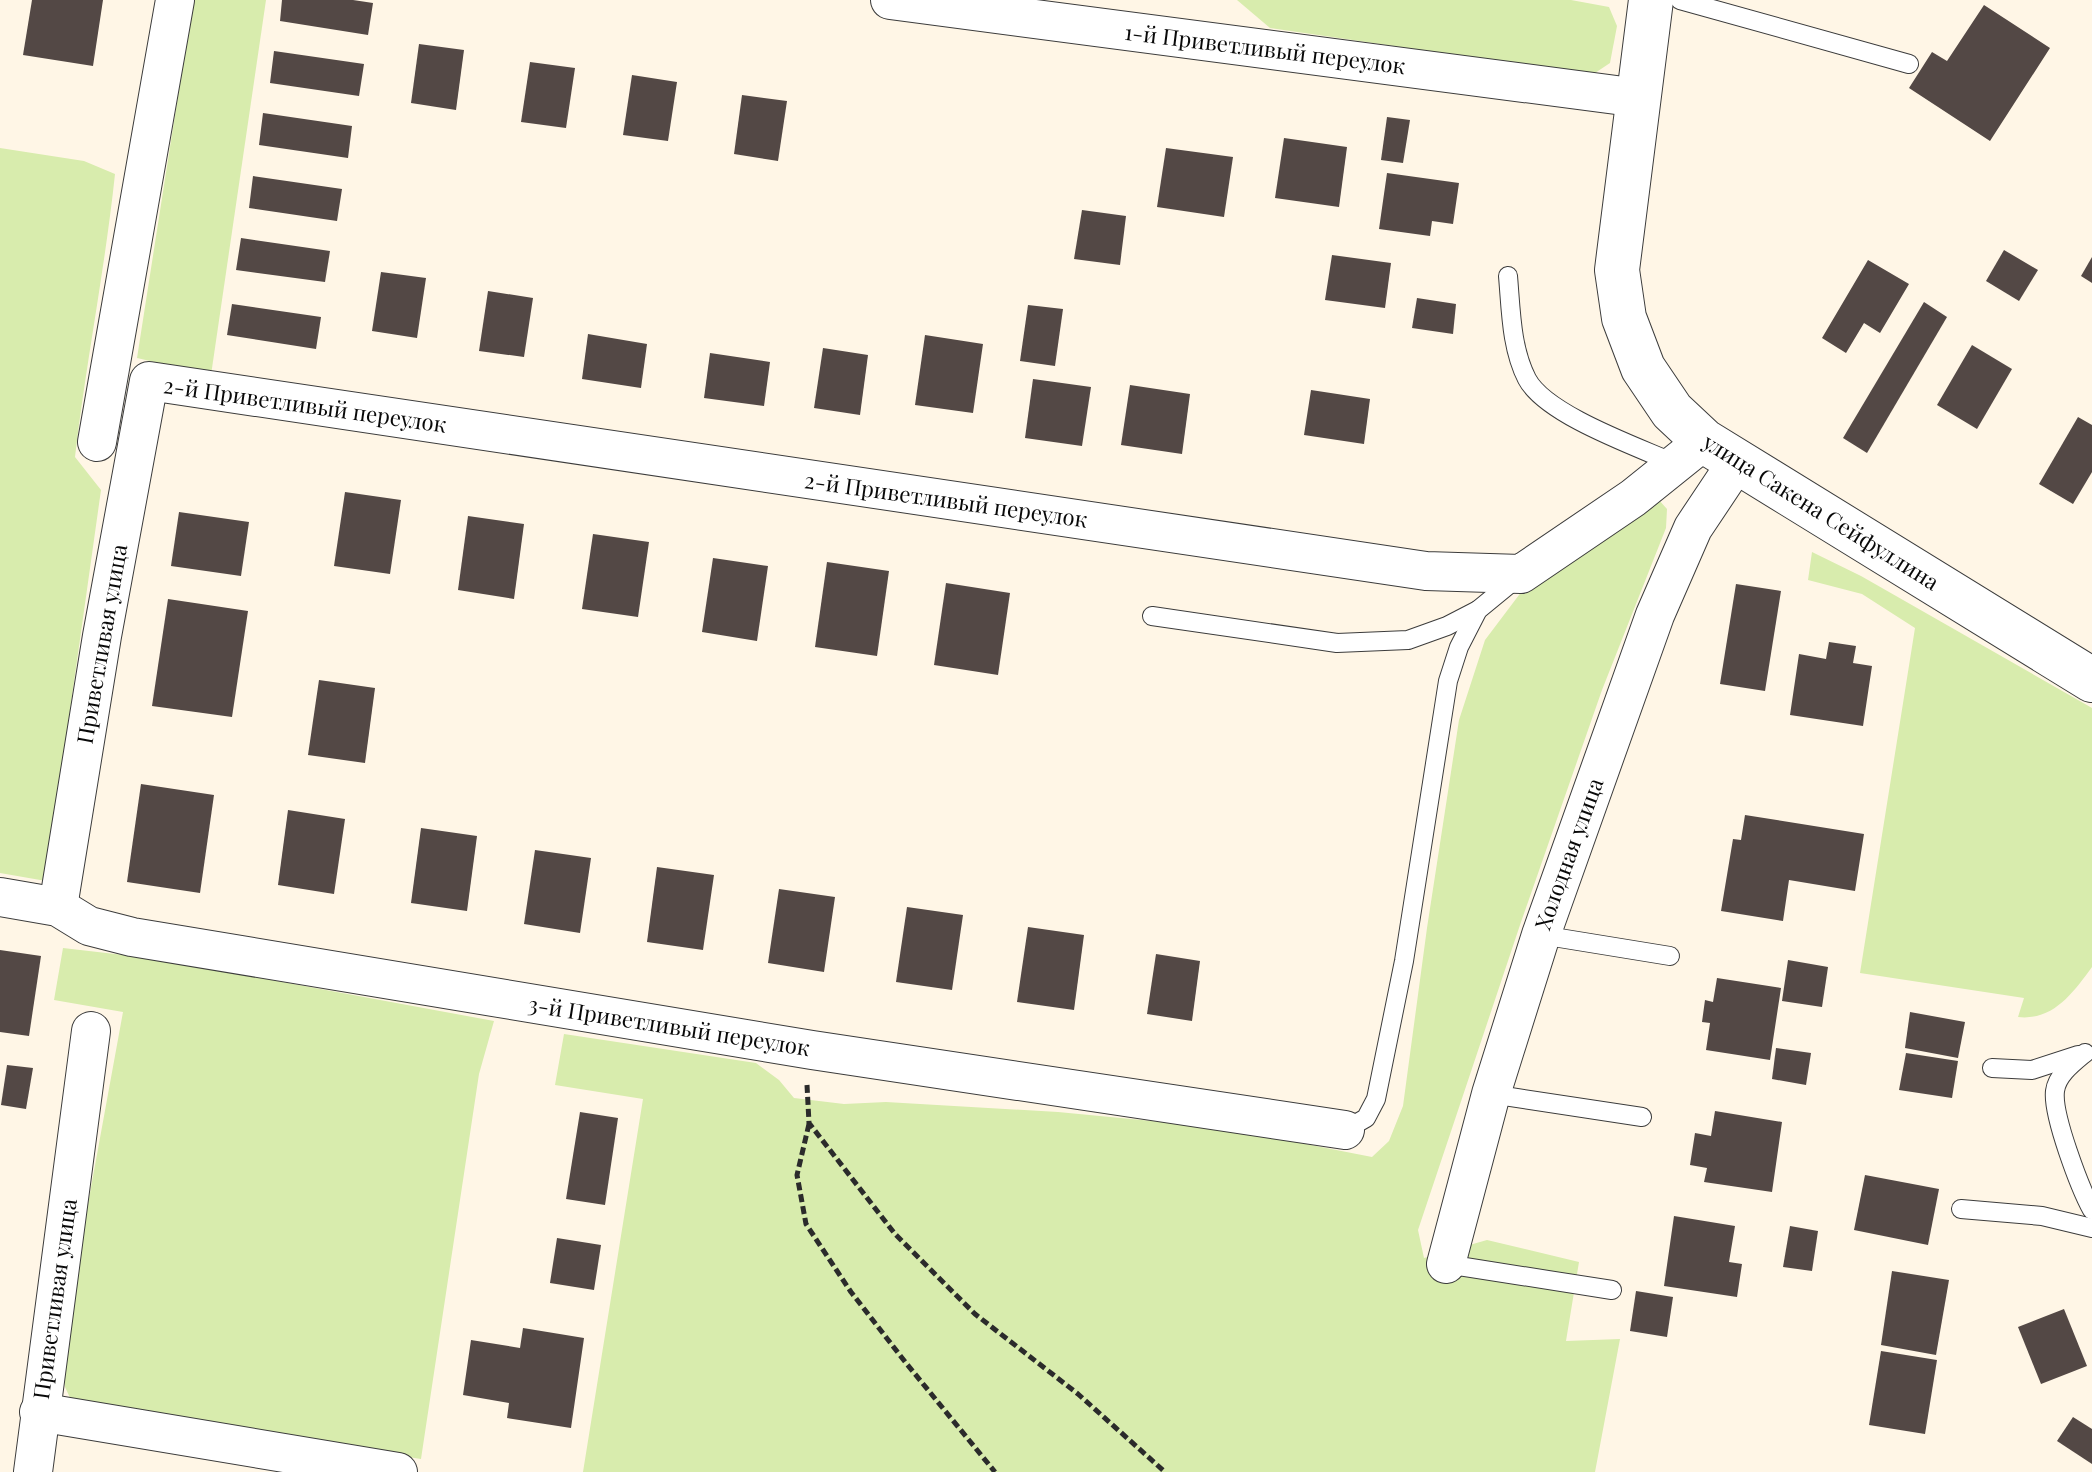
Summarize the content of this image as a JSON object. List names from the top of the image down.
{
  "streets": {
    "street": [
      "1-й Приветливый переулок",
      "2-й Приветливый переулок",
      "улица Сакена Сейфуллина",
      "Приветливая улица",
      "Холодная улица",
      "3-й Приветливый переулок"
    ]
  },
  "crossings": [
    ["1-й Приветливый переулок", "улица Сакена Сейфуллина"],
    ["2-й Приветливый переулок", "Приветливая улица"],
    ["улица Сакена Сейфуллина", "Холодная улица"],
    ["Приветливая улица", "3-й Приветливый переулок"]
  ]
}
